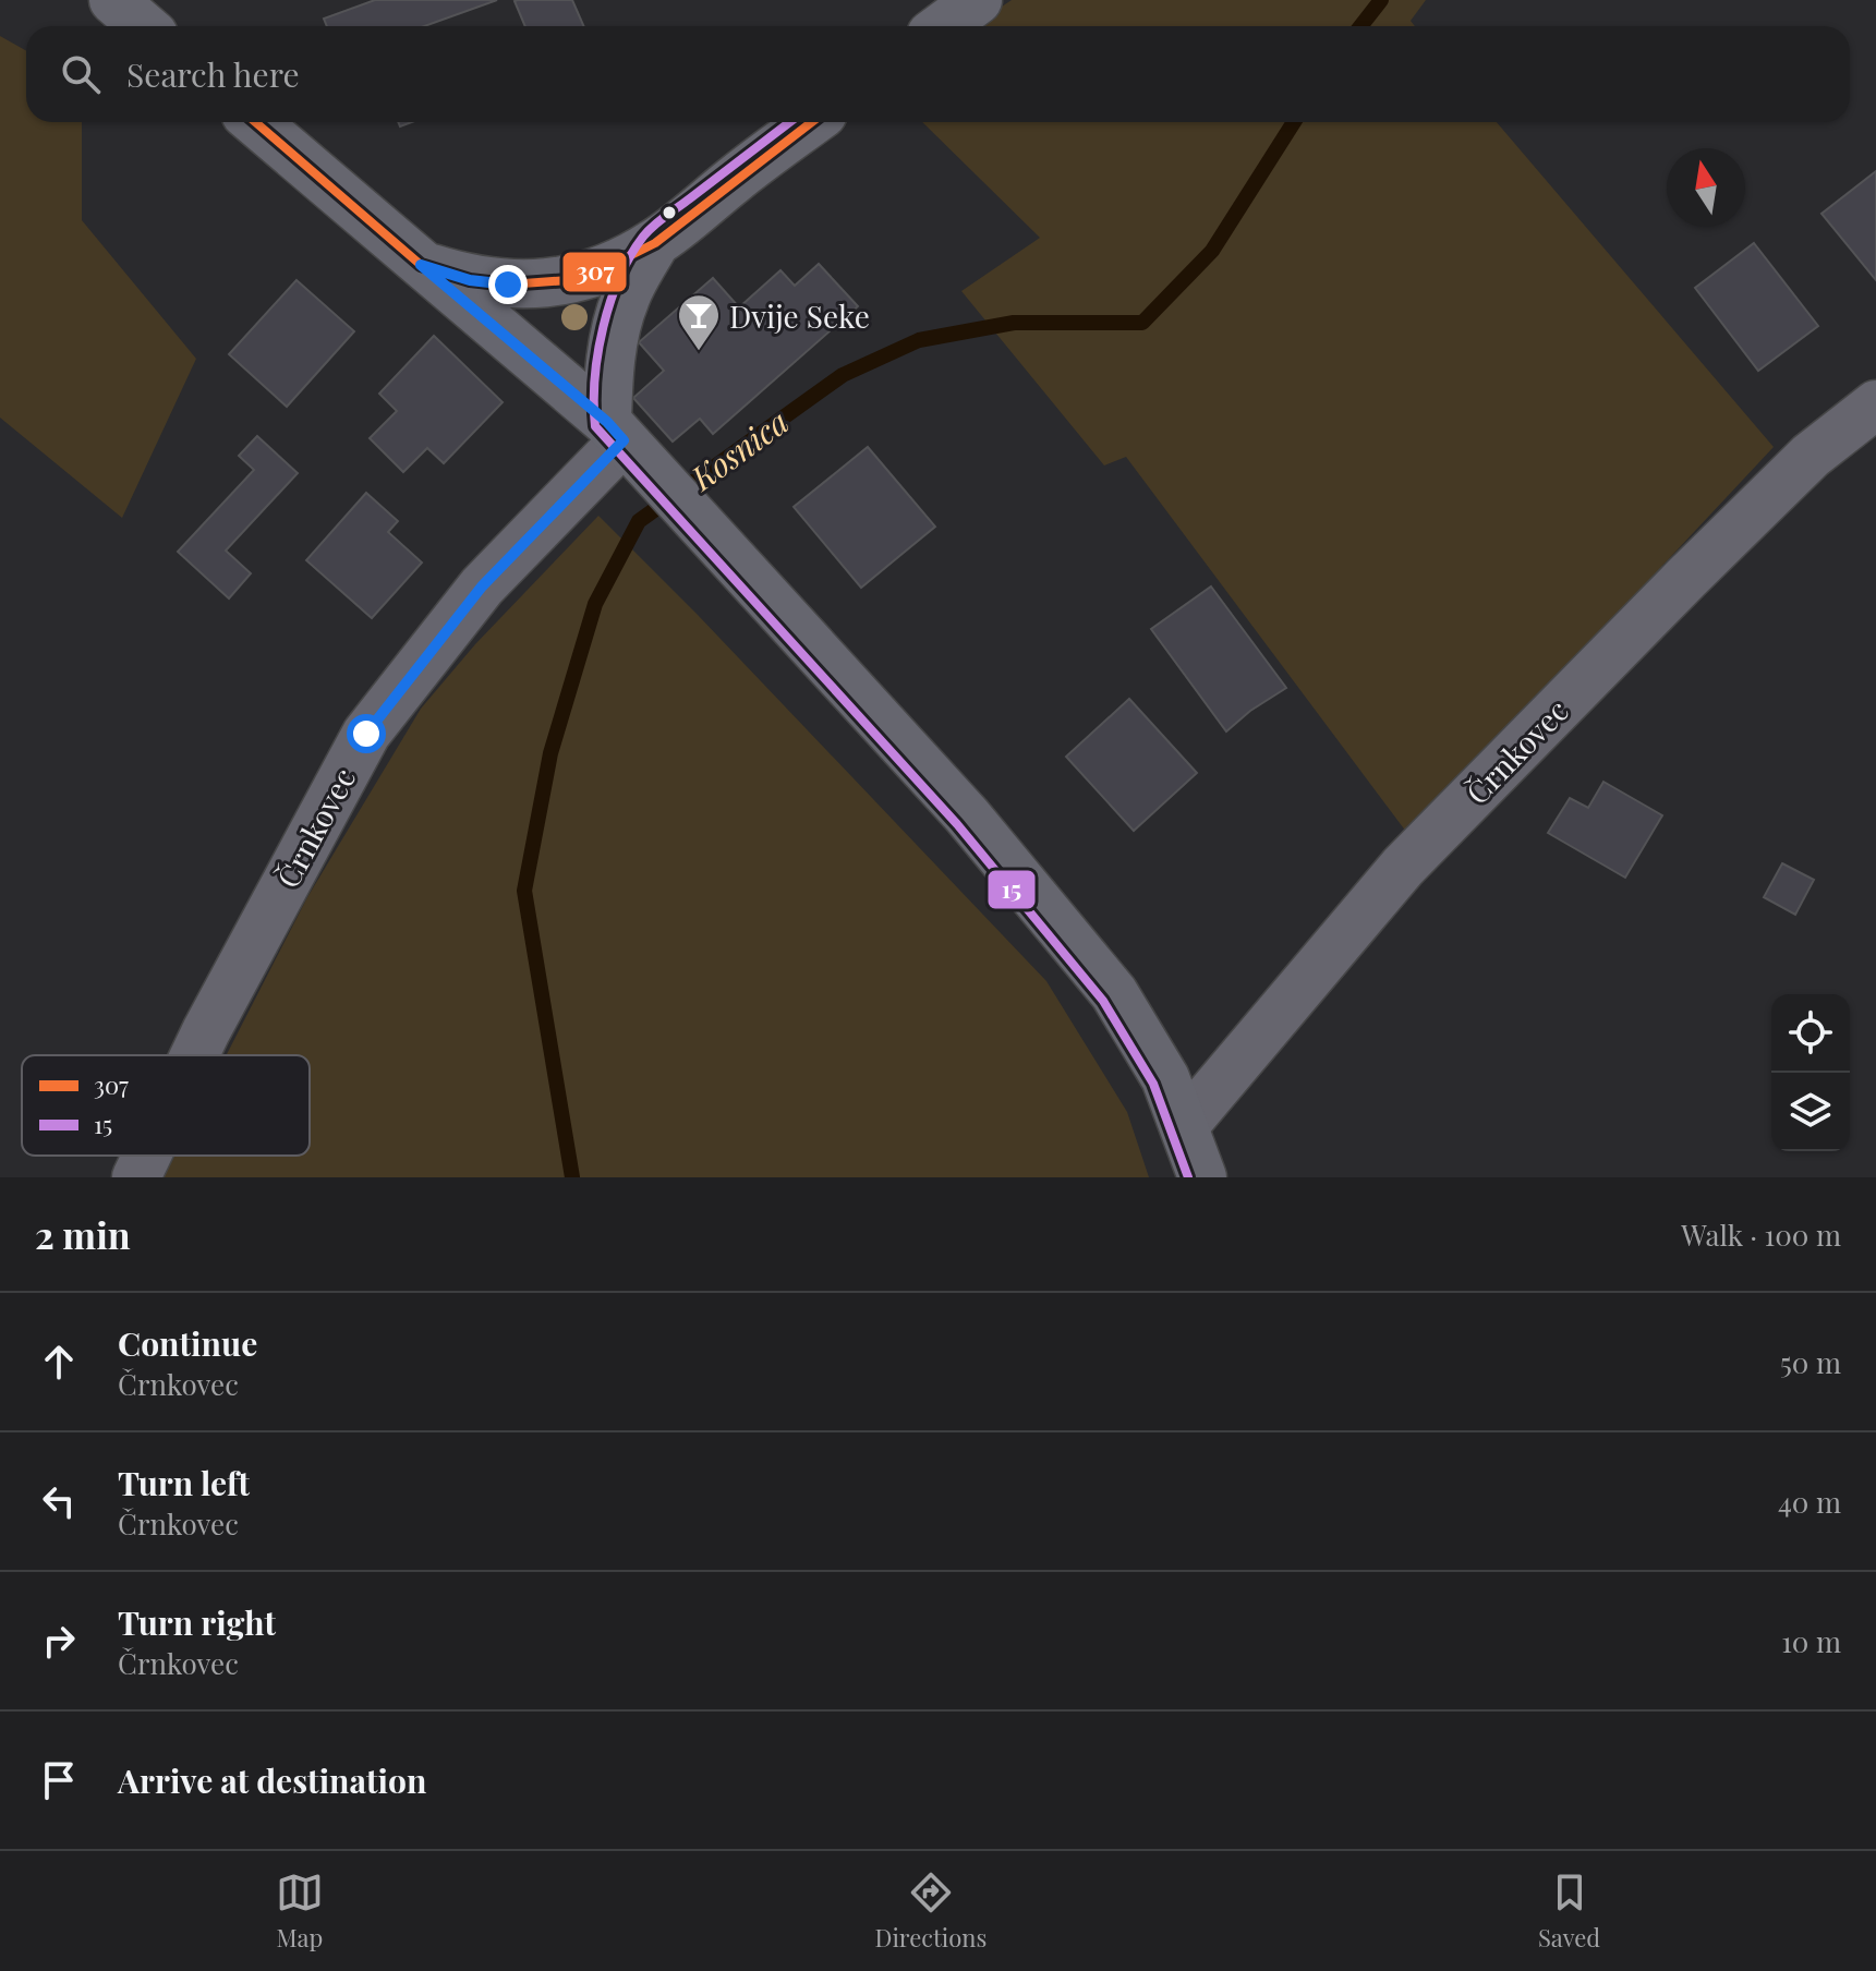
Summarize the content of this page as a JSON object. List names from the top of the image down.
{
  "streets": {
    "street": ["Črnkovec"]
  },
  "water": ["Kosnica"],
  "places": {
    "bar": ["Dvije Seke"]
  },
  "lines": ["transit line 307", "transit line 15"],
  "legend": ["307", "15"],
  "north": "top",
  "page": {
    "search": "Search here",
    "heading": ["2 min", "Walk · 100 m"],
    "list": [
      ["Continue", "Črnkovec", "50 m"],
      ["Turn left", "Črnkovec", "40 m"],
      ["Turn right", "Črnkovec", "10 m"],
      "Arrive at destination"
    ],
    "nav": ["Map", "Directions", "Saved"]
  }
}
